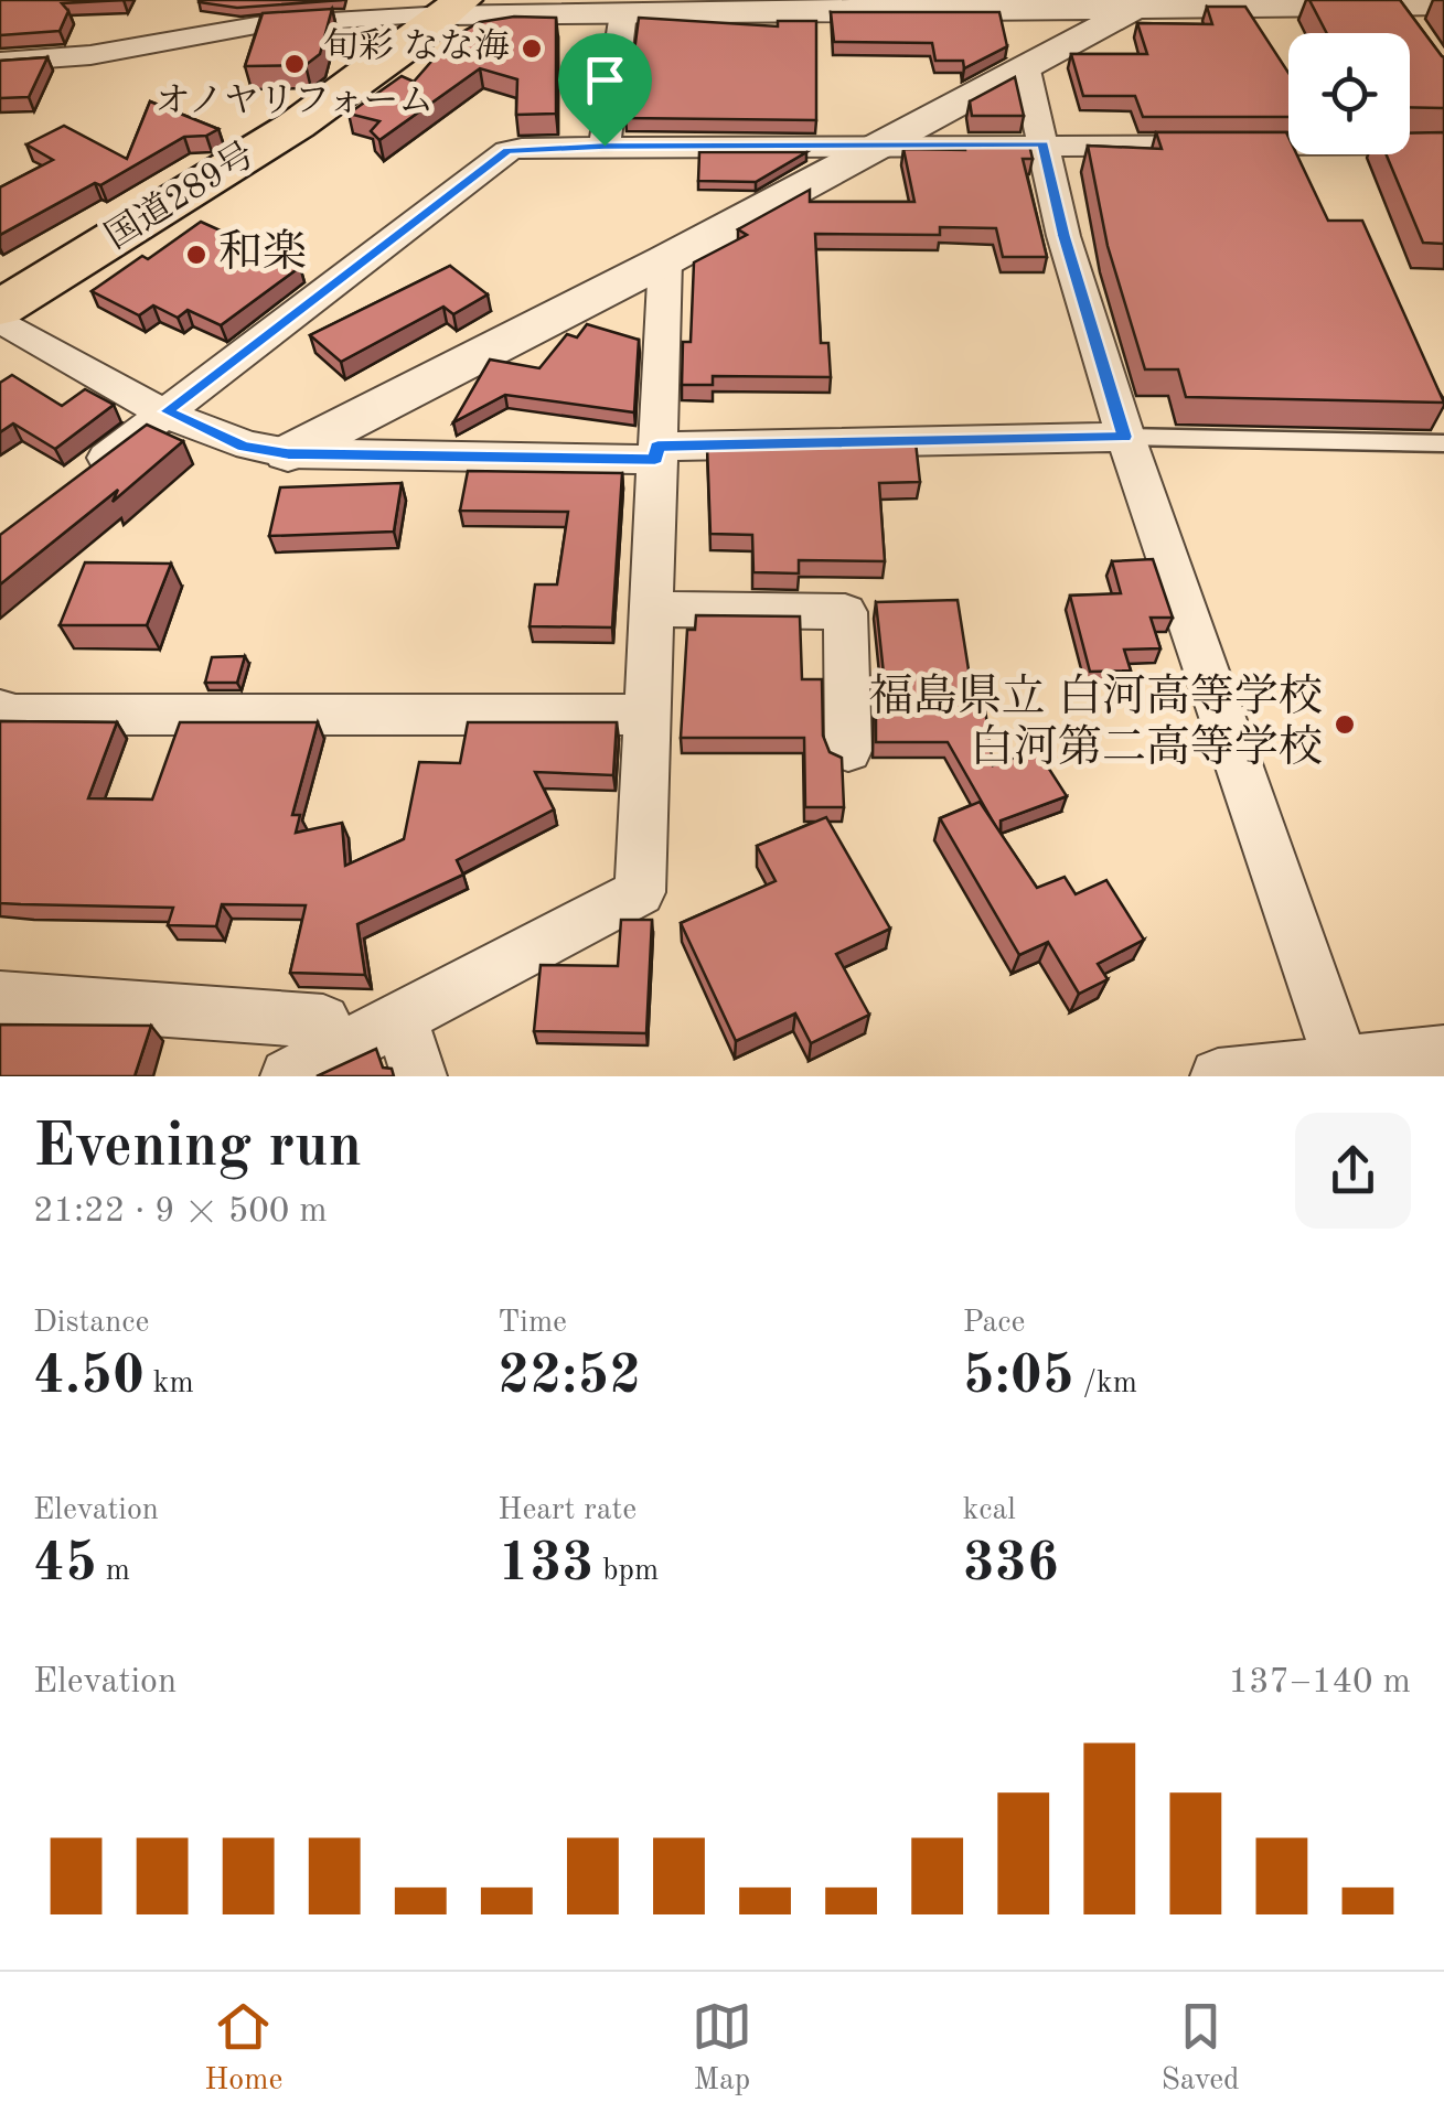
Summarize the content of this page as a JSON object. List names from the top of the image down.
{
  "streets": {
    "highway": ["国道289号"]
  },
  "places": [
    "旬彩 なな海",
    "オノヤリフォーム",
    "和楽",
    "福島県立 白河高等学校 白河第二高等学校"
  ],
  "page": {
    "heading": ["Evening run", "21:22 · 9 × 500 m"],
    "stats": [
      ["Distance", "4.50 km"],
      ["Time", "22:52"],
      ["Pace", "5:05 /km"],
      ["Elevation", "45 m"],
      ["Heart rate", "133 bpm"],
      ["kcal", "336"]
    ],
    "chart": ["Elevation", "137–140 m"],
    "tabs": ["Home", "Map", "Saved"]
  }
}
